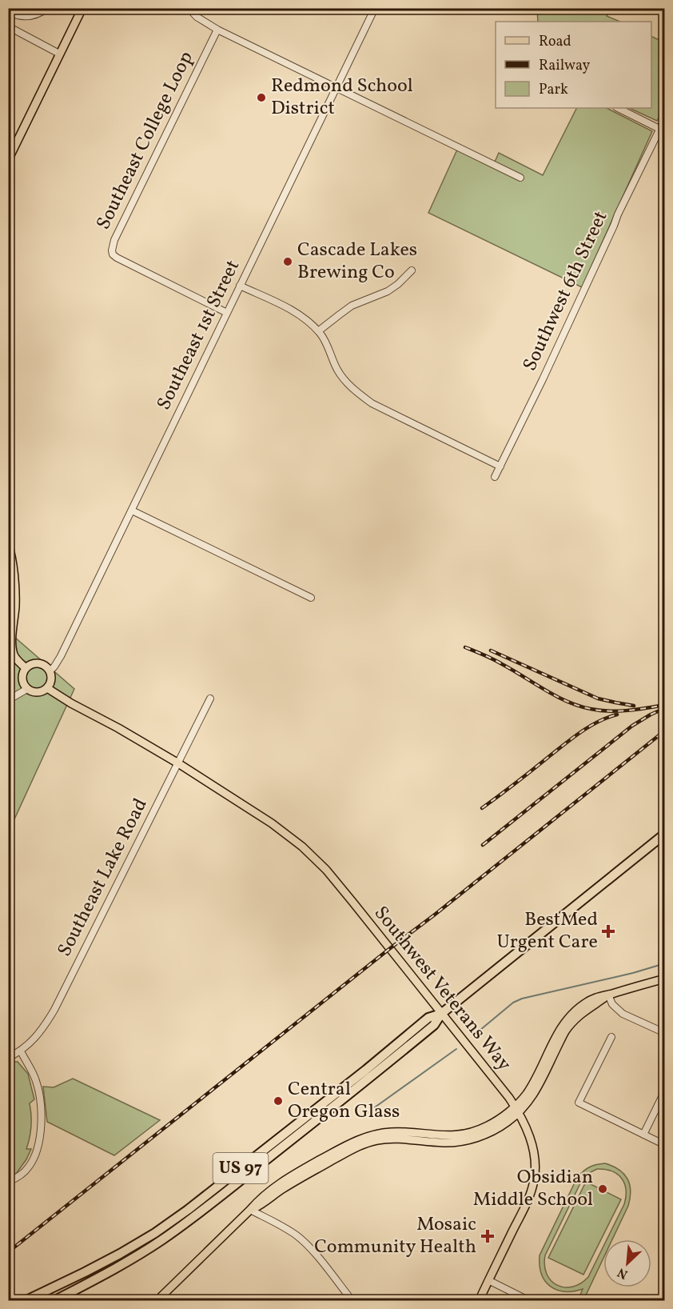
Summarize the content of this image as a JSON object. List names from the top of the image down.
{
  "streets": {
    "highway": ["US 97"],
    "main road": ["Southwest Veterans Way"],
    "street": [
      "Southeast College Loop",
      "Southwest 6th Street",
      "Southeast 1st Street",
      "Southeast Lake Road"
    ]
  },
  "crossings": [
    ["Southeast College Loop", "Southeast 1st Street"],
    ["Southeast 1st Street", "Southwest Veterans Way"],
    ["Southeast Lake Road", "Southwest Veterans Way"],
    ["Southwest Veterans Way", "US 97"]
  ],
  "places": {
    "other": [
      "Redmond School District",
      "Cascade Lakes Brewing Co",
      "Central Oregon Glass",
      "Obsidian Middle School"
    ],
    "health": ["BestMed Urgent Care", "Mosaic Community Health"]
  },
  "legend": ["Road", "Railway", "Park"],
  "north": "bottom left"
}
